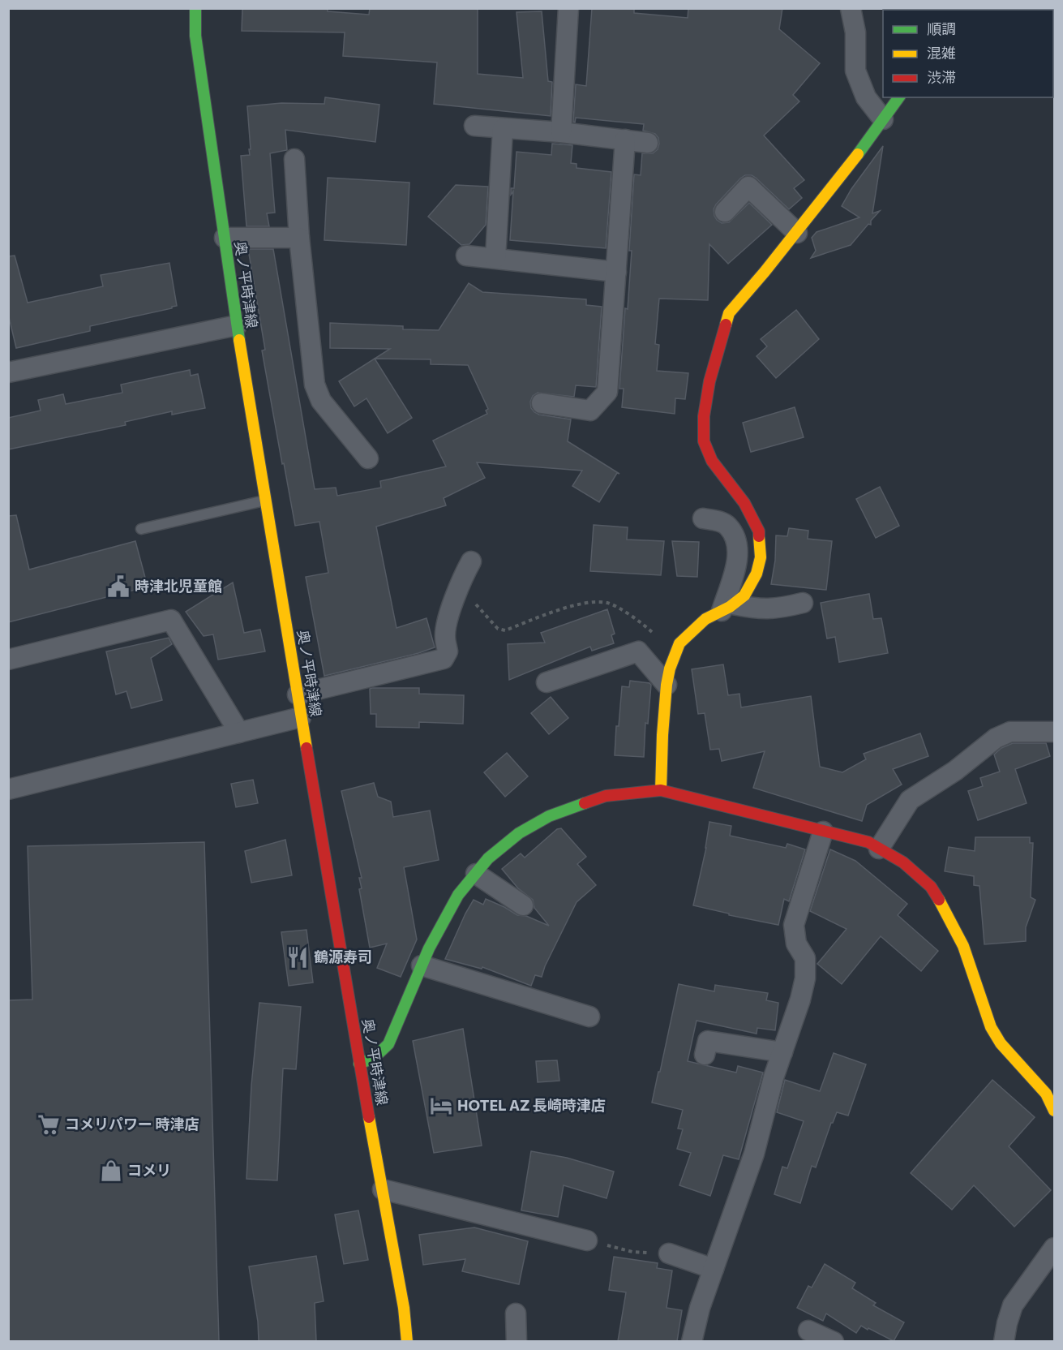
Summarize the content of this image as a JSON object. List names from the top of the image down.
{
  "streets": {
    "street": ["奥ノ平時津線"]
  },
  "places": {
    "public building": ["時津北児童館"],
    "restaurant": ["鶴源寿司"],
    "hotel": ["HOTEL AZ 長崎時津店"],
    "supermarket": ["コメリパワー 時津店"],
    "shop": ["コメリ"]
  },
  "legend": ["順調", "混雑", "渋滞"]
}
